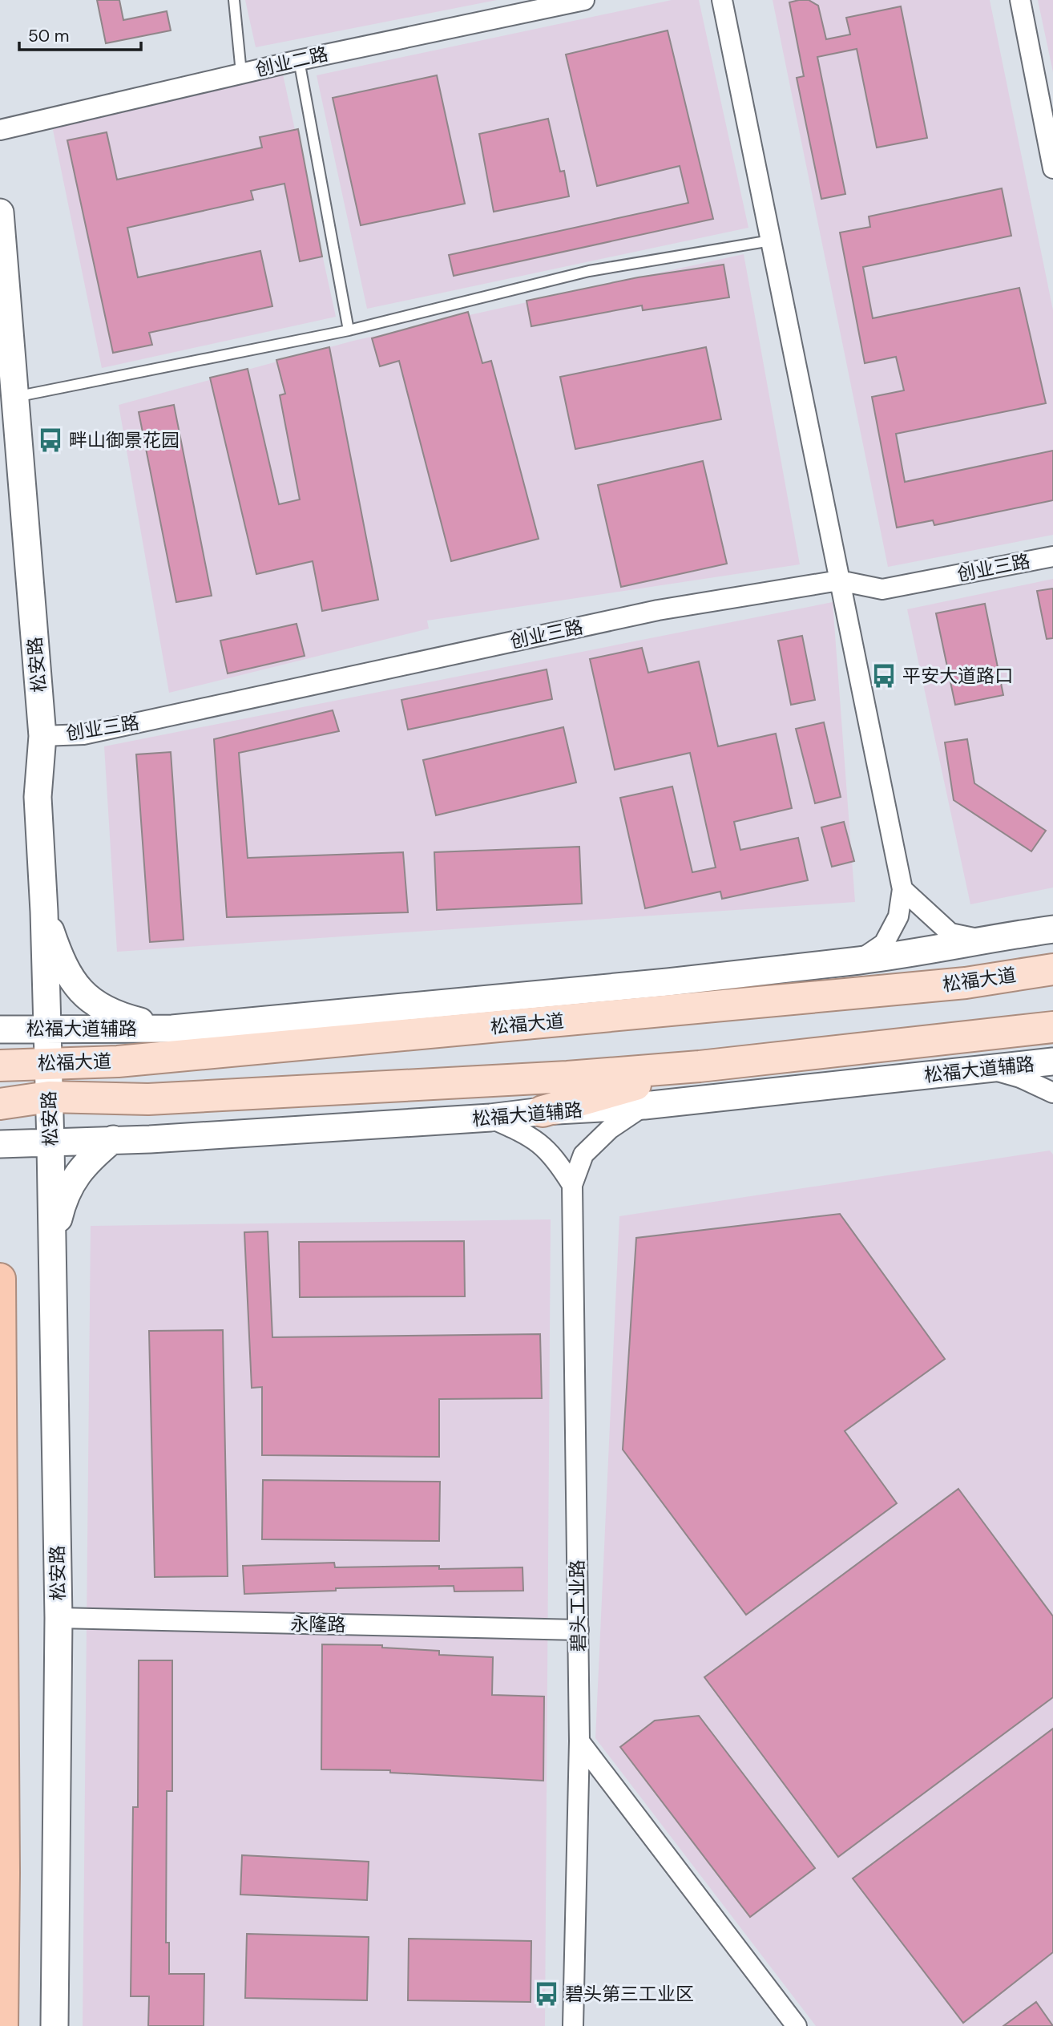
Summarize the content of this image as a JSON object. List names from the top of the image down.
{
  "streets": {
    "main road": ["松安路", "松福大道", "松福大道辅路"],
    "street": [
      "创业二路",
      "创业三路",
      "碧头工业路",
      "永隆路"
    ]
  },
  "crossings": [
    ["创业三路", "松安路"],
    ["松安路", "松福大道"],
    ["松安路", "松福大道辅路"],
    ["松安路", "永隆路"],
    ["松福大道", "松福大道辅路"],
    ["碧头工业路", "永隆路"]
  ],
  "places": {
    "bus stop": ["畔山御景花园", "平安大道路口", "碧头第三工业区"]
  },
  "scale_bar": "50 m"
}
